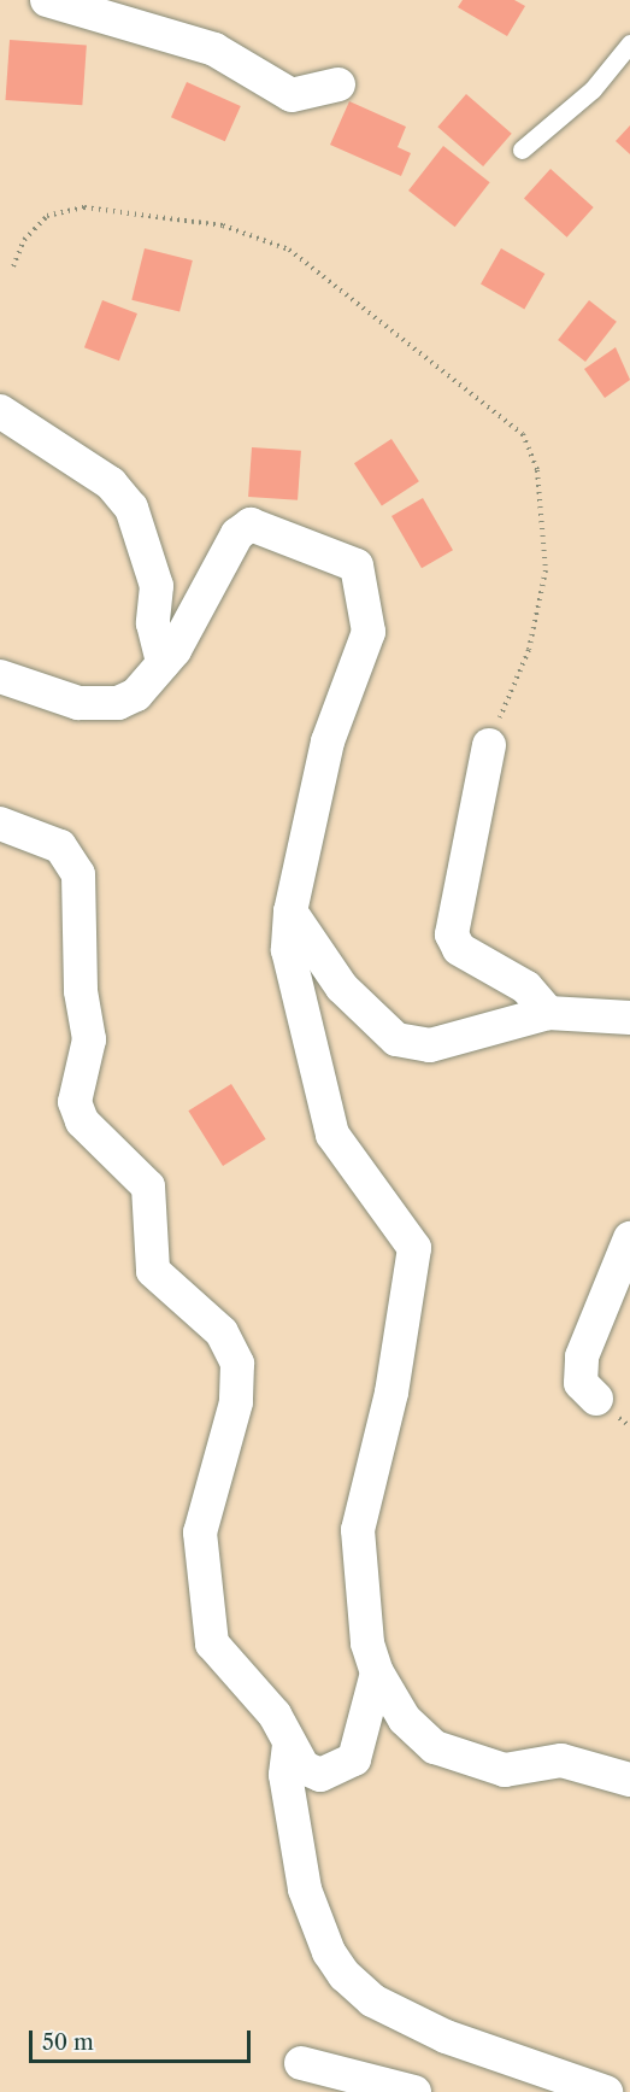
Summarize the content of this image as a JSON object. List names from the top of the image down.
{
  "scale_bar": "50 m"
}
